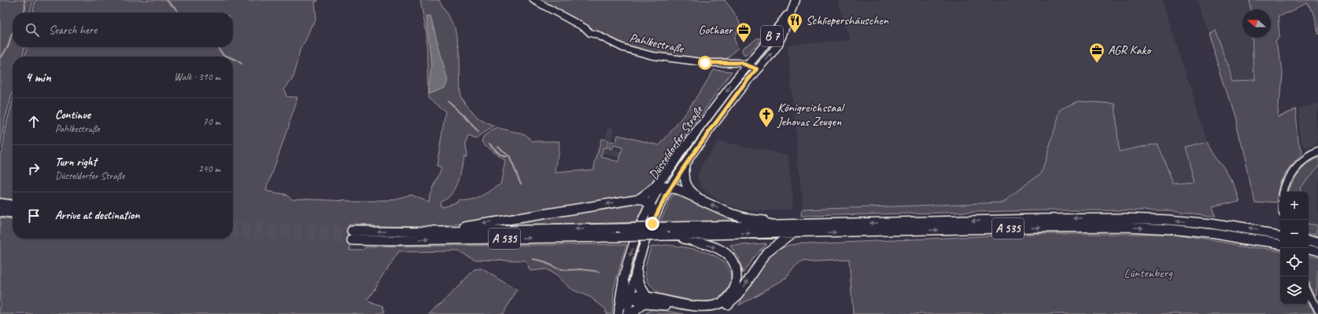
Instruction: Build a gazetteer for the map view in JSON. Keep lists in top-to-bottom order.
{
  "streets": {
    "highway": ["A 535"],
    "main road": ["B 7", "Düsseldorfer Straße"],
    "street": ["Pahlkestraße"]
  },
  "crossings": [
    ["Pahlkestraße", "Düsseldorfer Straße"]
  ],
  "parks": ["Lüntenberg"],
  "places": {
    "restaurant": ["Schliepershäuschen"],
    "office": ["Gothaer", "AGR Kako"],
    "church": ["Königreichssaal Jehovas Zeugen"]
  },
  "north": "left",
  "page": {
    "search": "Search here",
    "heading": ["4 min", "Walk · 310 m"],
    "list": [
      ["Continue", "Pahlkestraße", "70 m"],
      ["Turn right", "Düsseldorfer Straße", "240 m"],
      "Arrive at destination"
    ],
    "map_buttons": ["+", "−"]
  }
}
